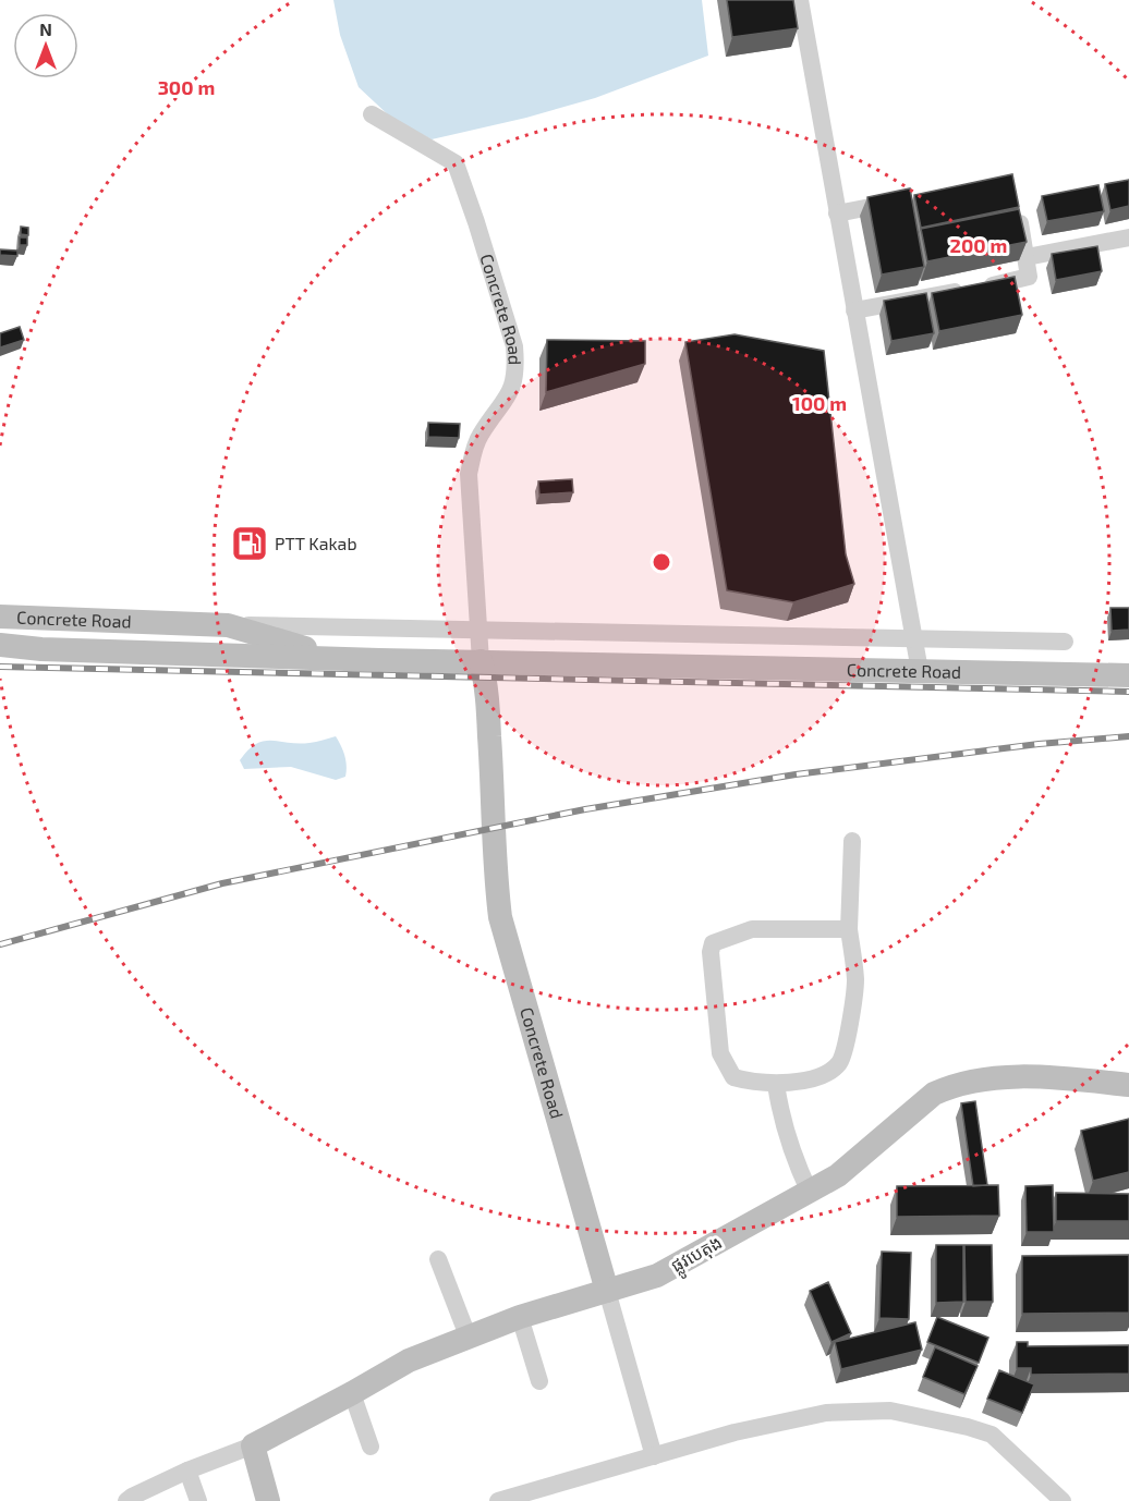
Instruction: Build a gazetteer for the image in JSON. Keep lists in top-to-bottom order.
{
  "streets": {
    "street": ["Concrete Road", "ផ្លូវបេតុង"]
  },
  "crossings": [
    ["Concrete Road", "ផ្លូវបេតុង"]
  ],
  "places": {
    "fuel station": ["PTT Kakab"]
  },
  "north": "top",
  "rings": ["300 m", "200 m", "100 m"]
}
